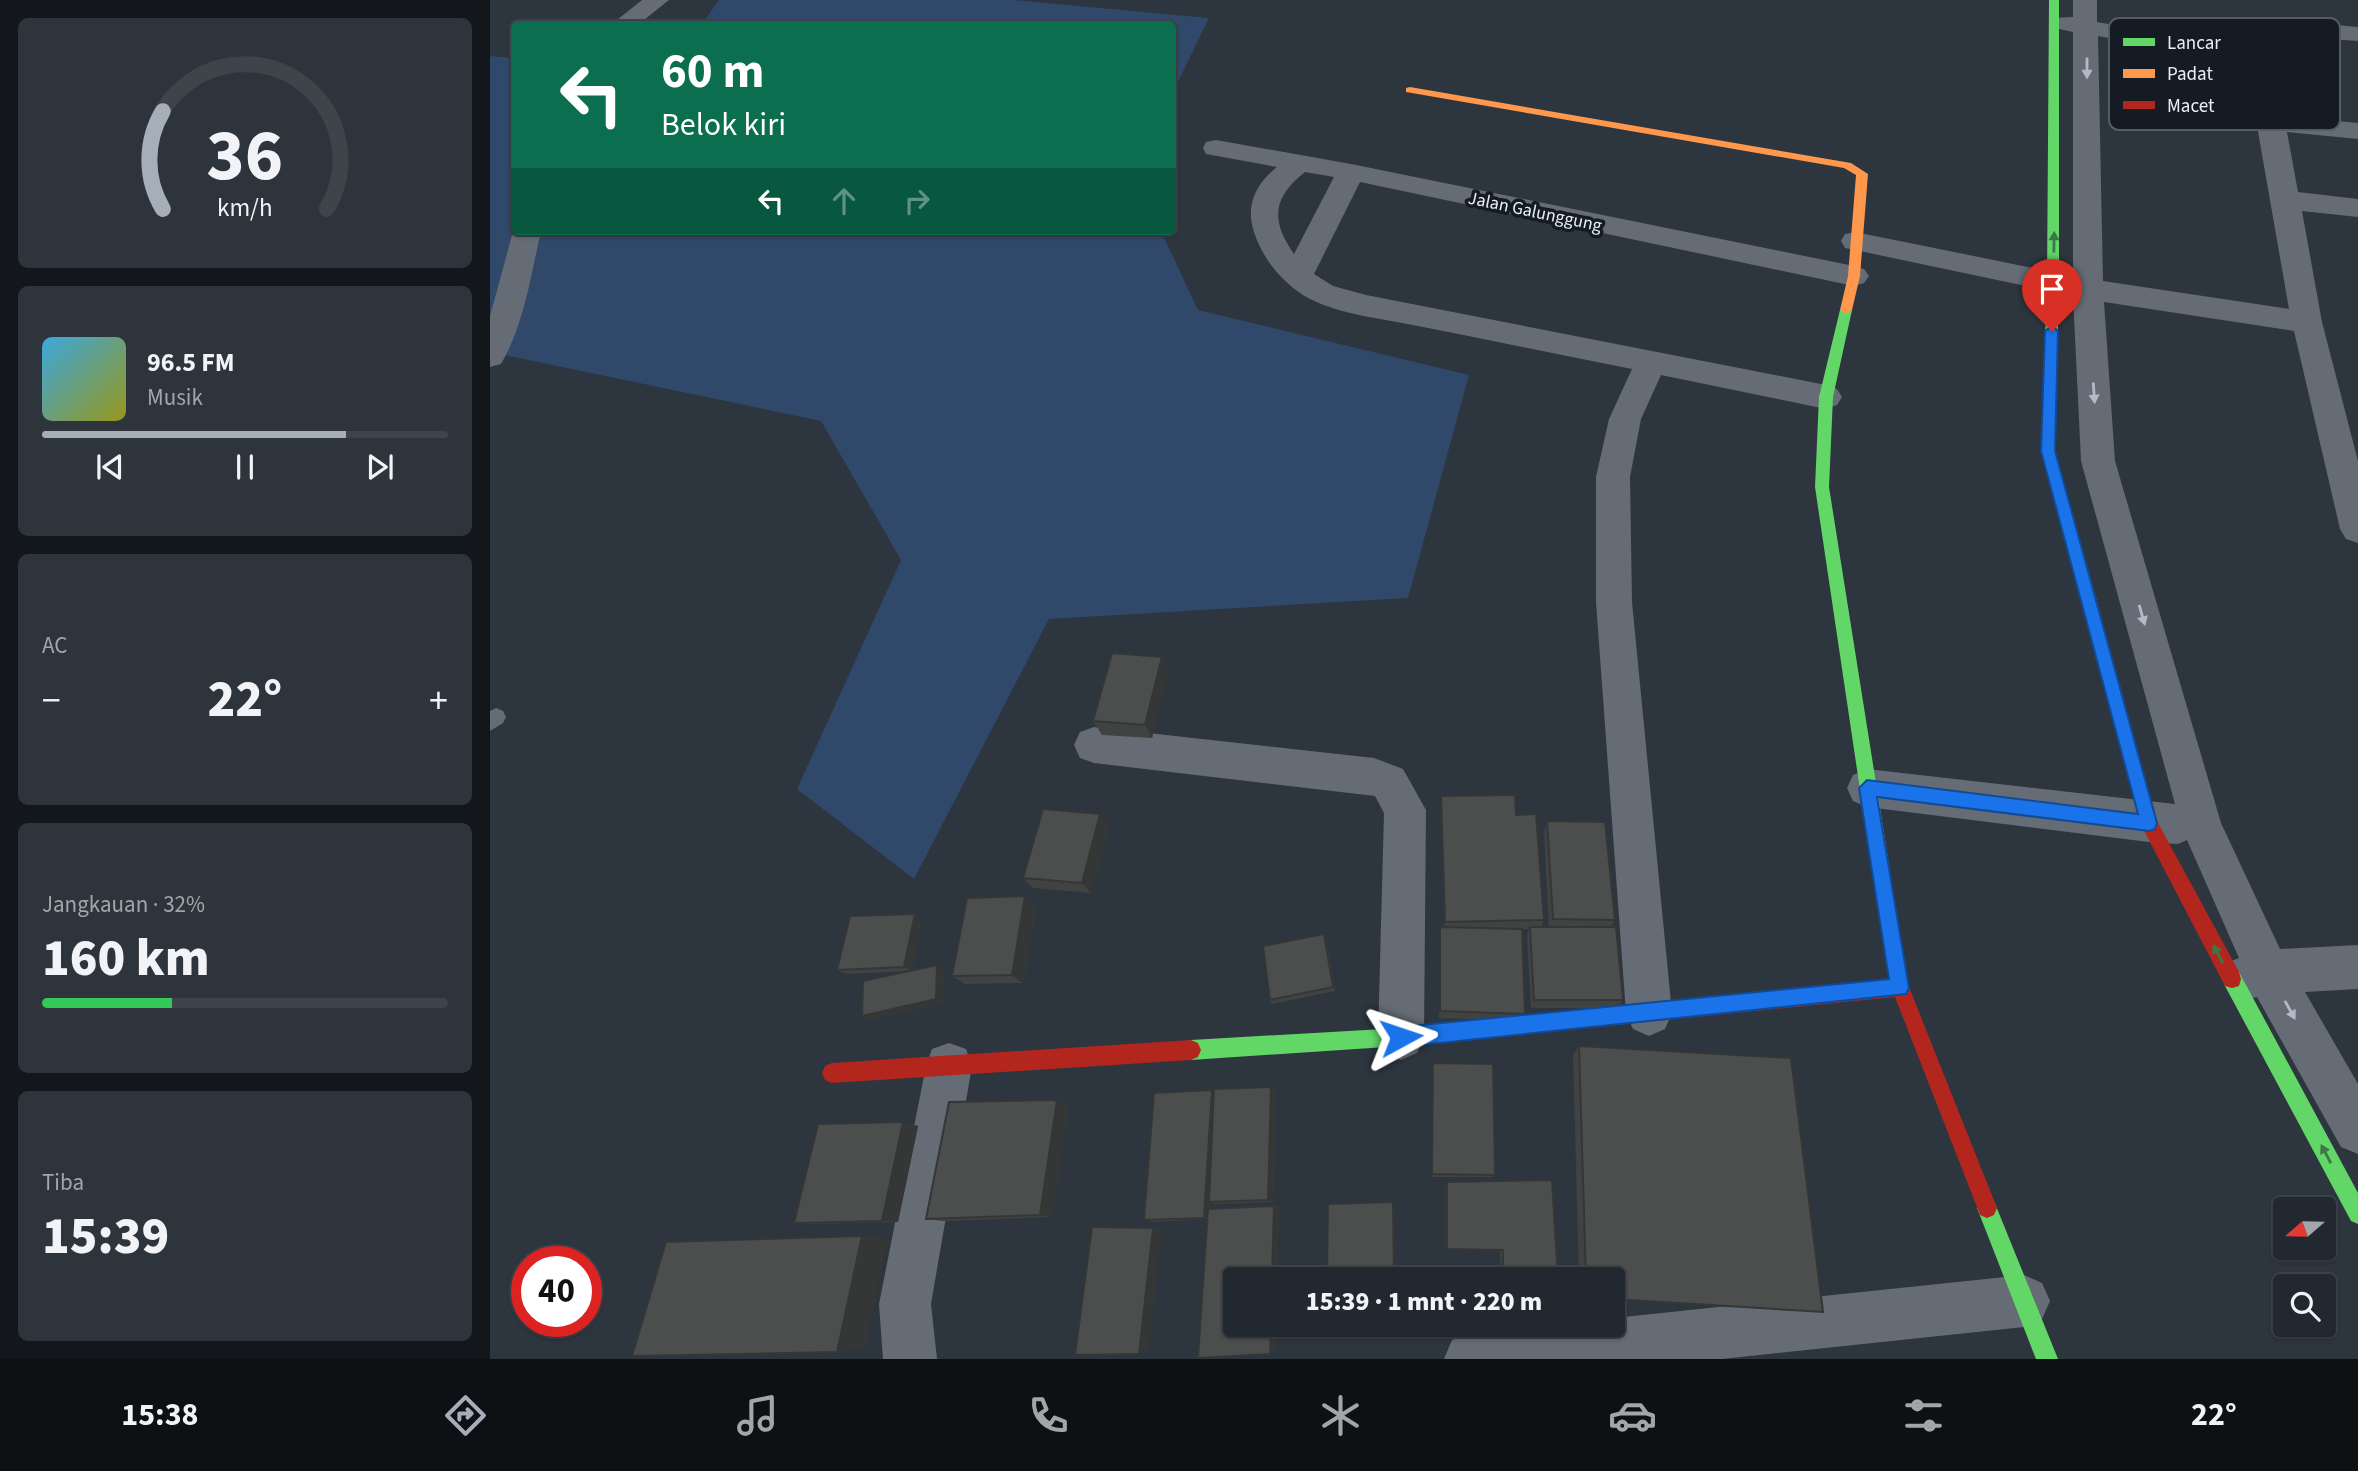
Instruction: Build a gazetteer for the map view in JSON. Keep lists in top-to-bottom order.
{
  "streets": {
    "street": ["Jalan Galunggung"]
  },
  "legend": ["Lancar", "Padat", "Macet"],
  "north": "left",
  "page": {
    "turn": ["60 m", "Belok kiri"],
    "song": ["96.5 FM", "Musik"],
    "tile": [
      "AC",
      ["Jangkauan · 32%", "160 km"],
      ["Tiba", "15:39"]
    ],
    "heat": ["−", "22°", "+"],
    "limit": "40",
    "trip": "15:39 · 1 mnt · 220 m",
    "tabs": ["15:38", "22°"],
    "gauge": ["36", "km/h"]
  }
}
